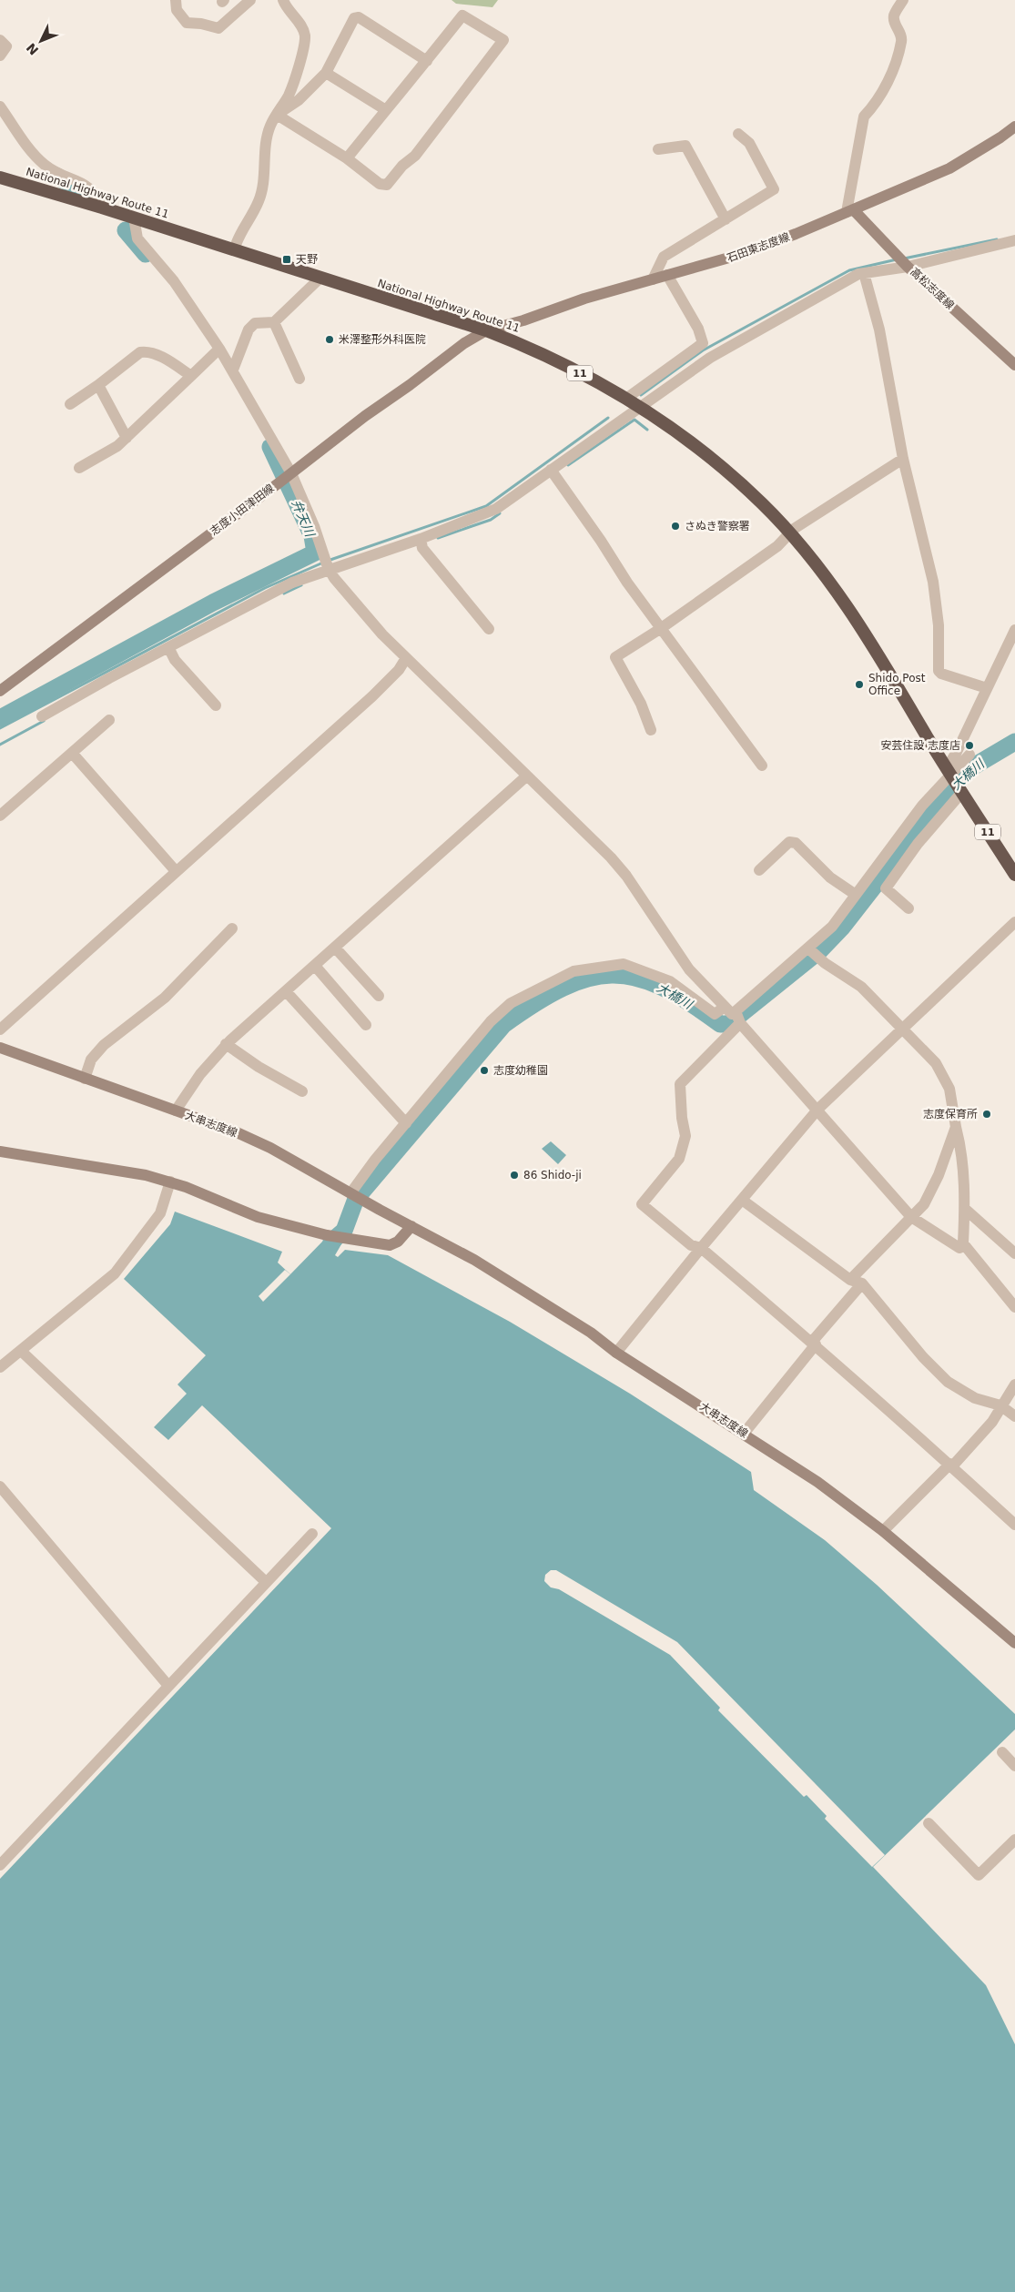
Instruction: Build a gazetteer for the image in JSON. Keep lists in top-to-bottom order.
{
  "streets": {
    "highway": ["National Highway Route 11", "11"],
    "main road": [
      "石田東志度線",
      "高松志度線",
      "志度小田津田線",
      "大串志度線"
    ]
  },
  "crossings": [
    ["National Highway Route 11", "石田東志度線"],
    ["National Highway Route 11", "志度小田津田線"],
    ["石田東志度線", "高松志度線"],
    ["石田東志度線", "志度小田津田線"]
  ],
  "water": ["弁天川", "大橋川"],
  "places": {
    "transit": ["天野"],
    "other": [
      "米澤整形外科医院",
      "さぬき警察署",
      "Shido Post Office",
      "安芸住設 志度店",
      "志度幼稚園",
      "志度保育所",
      "86 Shido-ji"
    ]
  },
  "north": "bottom left"
}
